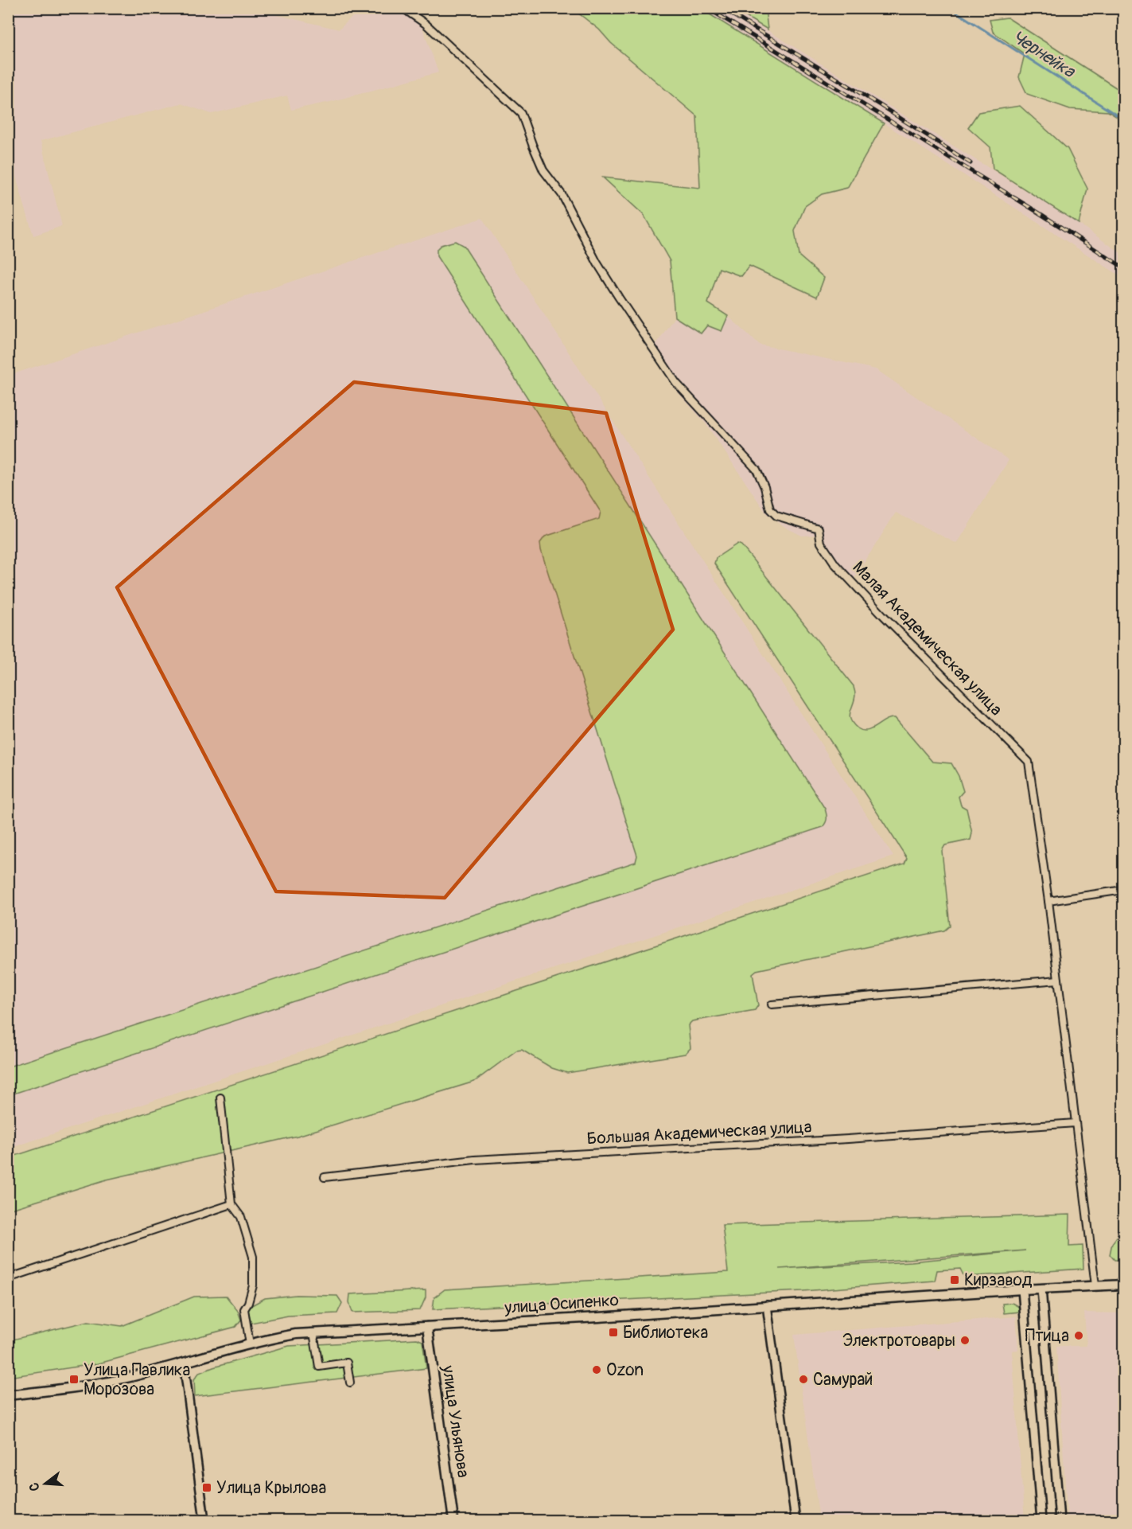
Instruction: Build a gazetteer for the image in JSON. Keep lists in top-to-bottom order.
{
  "streets": {
    "main road": ["улица Осипенко", "улица Ульянова"],
    "street": ["Малая Академическая улица", "Большая Академическая улица"]
  },
  "crossings": [
    ["улица Осипенко", "улица Ульянова"]
  ],
  "water": ["Чернейка"],
  "places": {
    "transit": [
      "Кирзавод",
      "Библиотека",
      "Улица Павлика Морозова",
      "Улица Крылова"
    ],
    "other": [
      "Птица",
      "Электротовары",
      "Ozon",
      "Самурай"
    ]
  },
  "north": "left"
}
